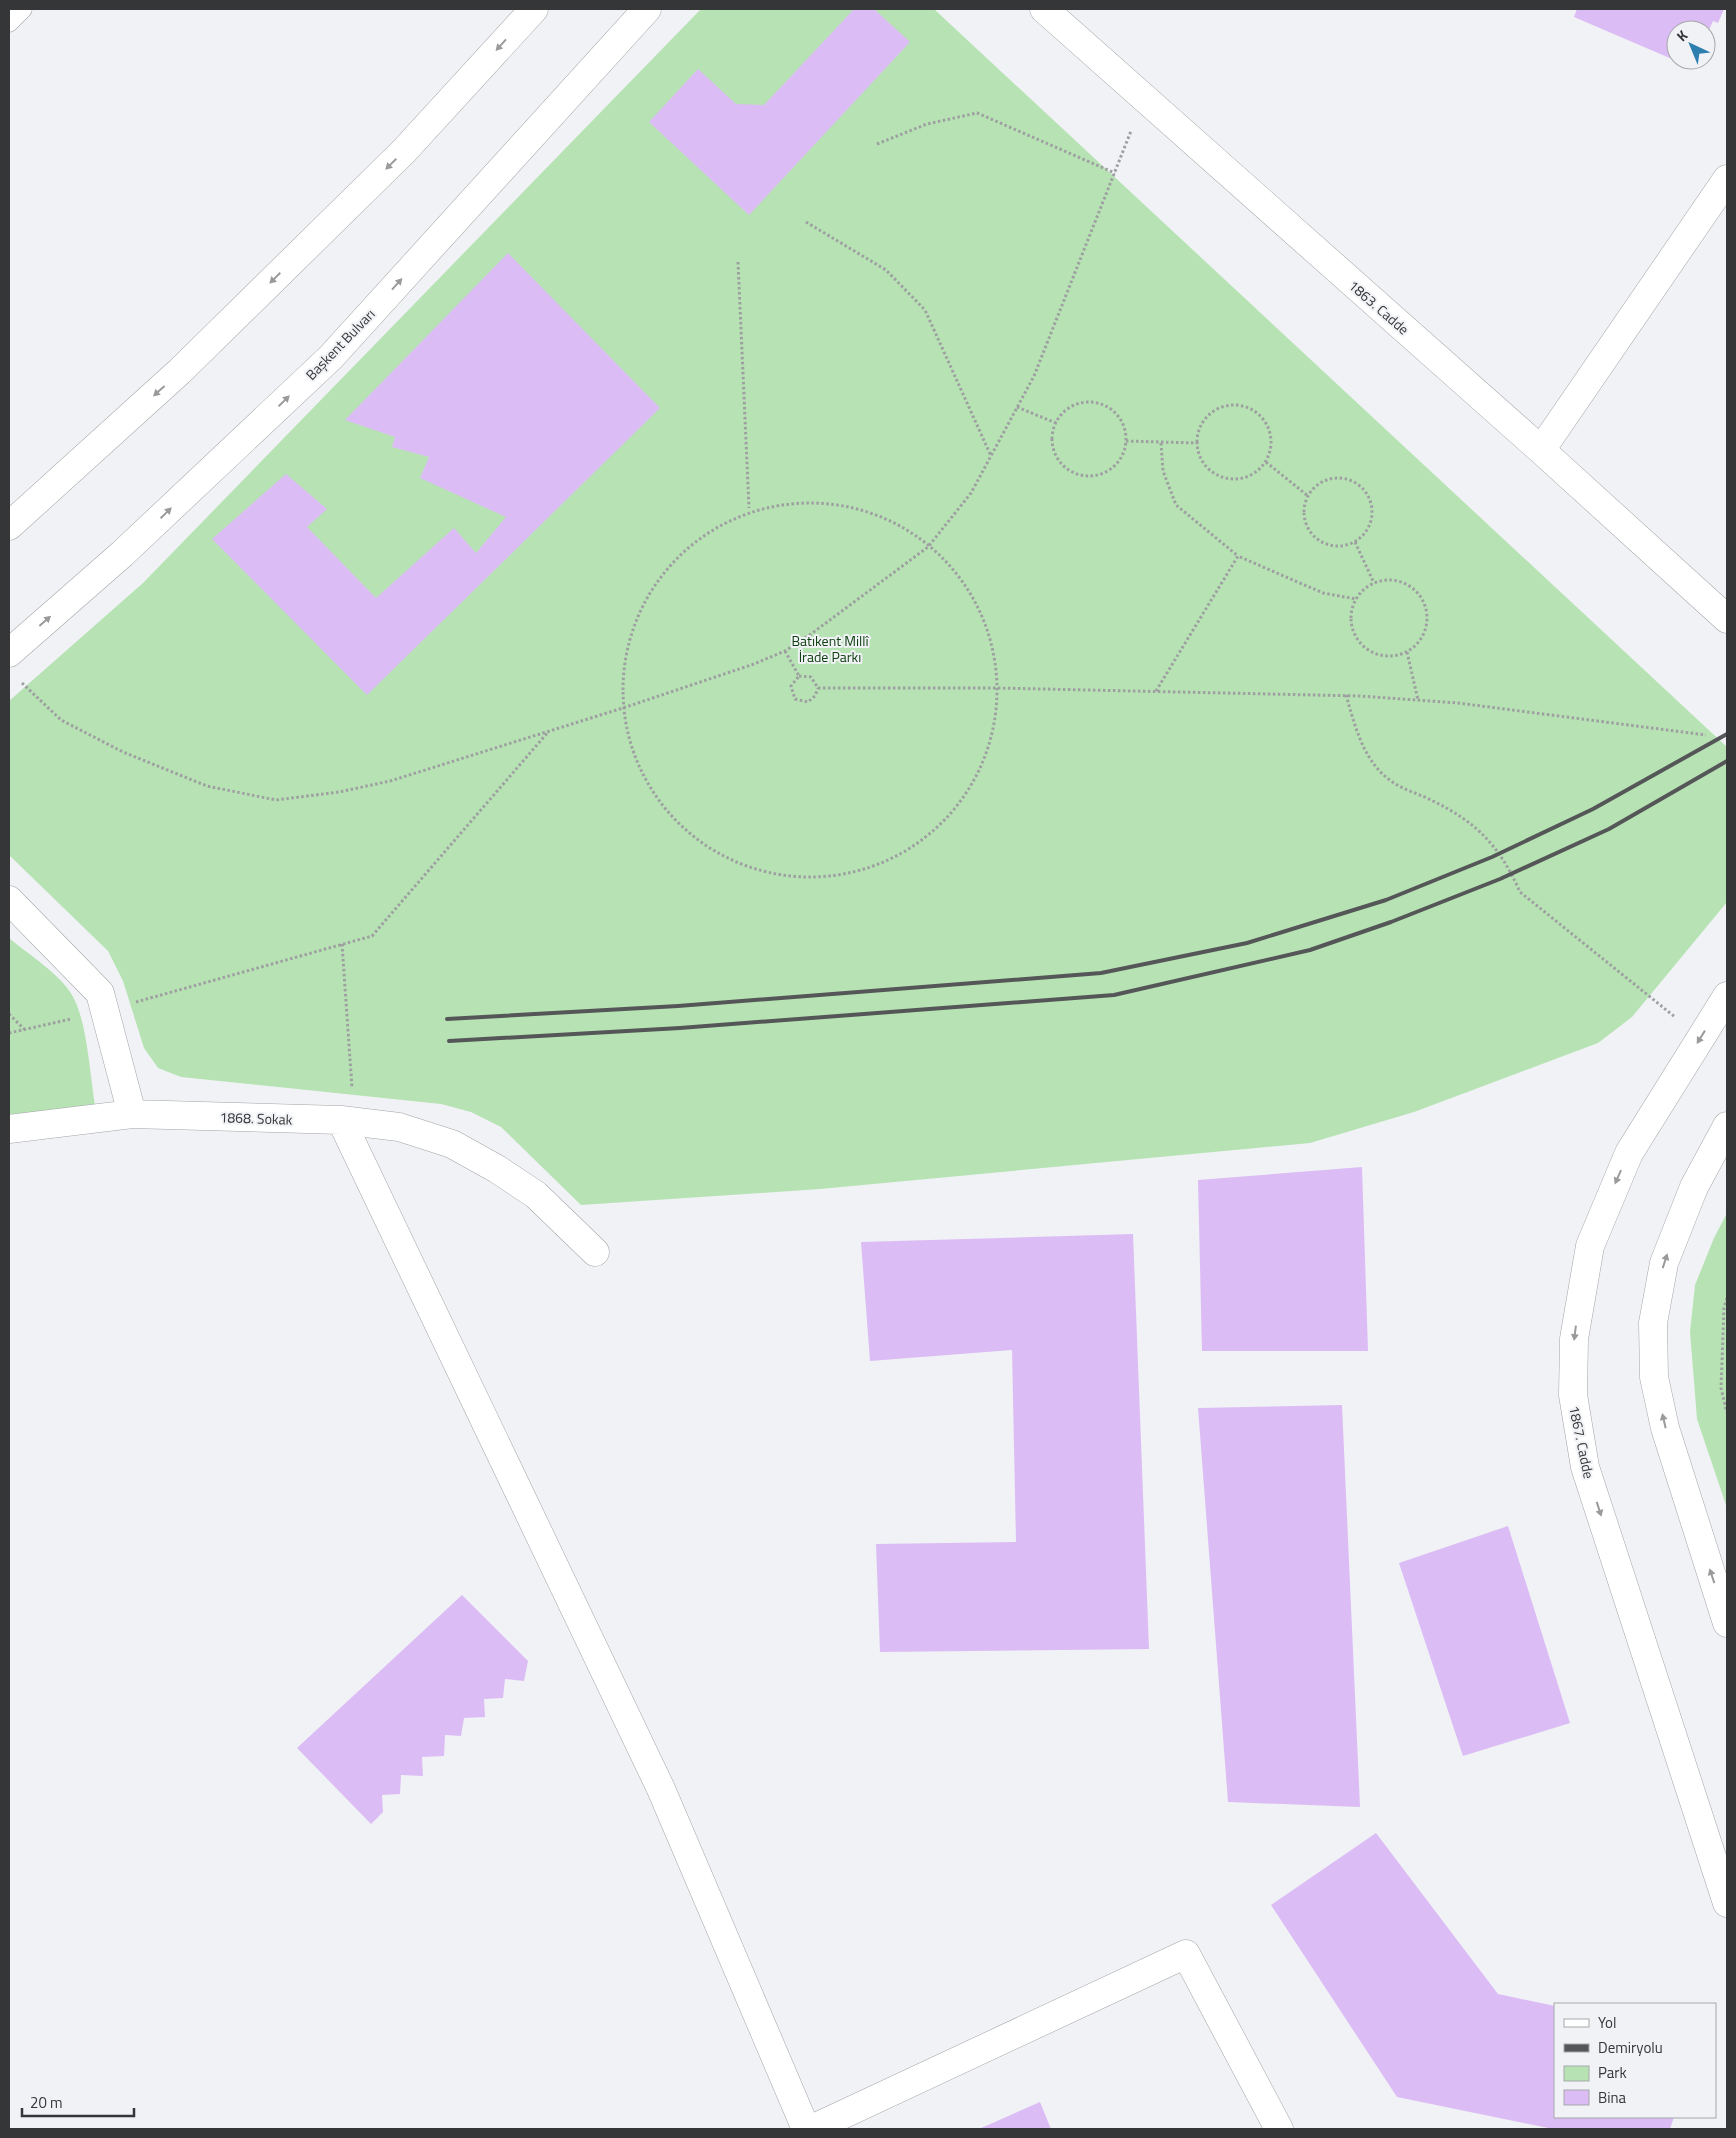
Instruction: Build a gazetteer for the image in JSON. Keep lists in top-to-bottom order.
{
  "streets": {
    "street": [
      "1863. Cadde",
      "Başkent Bulvarı",
      "1868. Sokak",
      "1867. Cadde"
    ]
  },
  "parks": ["Batıkent Millî İrade Parkı"],
  "legend": [
    "Yol",
    "Demiryolu",
    "Park",
    "Bina"
  ],
  "scale_bar": "20 m",
  "north": "top left"
}
